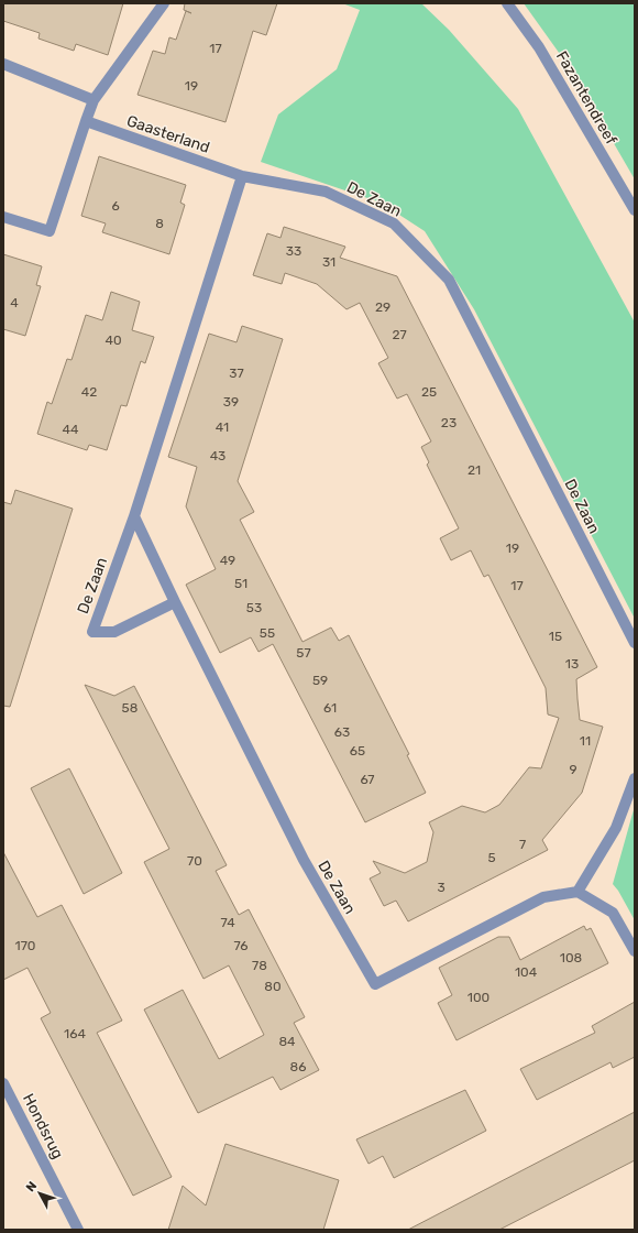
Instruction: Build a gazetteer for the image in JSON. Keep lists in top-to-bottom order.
{
  "streets": {
    "street": [
      "Fazantendreef",
      "Gaasterland",
      "De Zaan",
      "Hondsrug"
    ]
  },
  "crossings": [
    ["Gaasterland", "De Zaan"]
  ],
  "house_numbers": [
    "17",
    "19",
    "6",
    "8",
    "33",
    "31",
    "4",
    "29",
    "27",
    "40",
    "37",
    "42",
    "25",
    "39",
    "23",
    "41",
    "44",
    "43",
    "21",
    "19",
    "49",
    "51",
    "17",
    "53",
    "55",
    "15",
    "57",
    "13",
    "59",
    "58",
    "61",
    "63",
    "11",
    "65",
    "9",
    "67",
    "7",
    "5",
    "70",
    "3",
    "74",
    "170",
    "76",
    "108",
    "78",
    "104",
    "80",
    "100",
    "164",
    "84",
    "86"
  ],
  "north": "top left"
}
